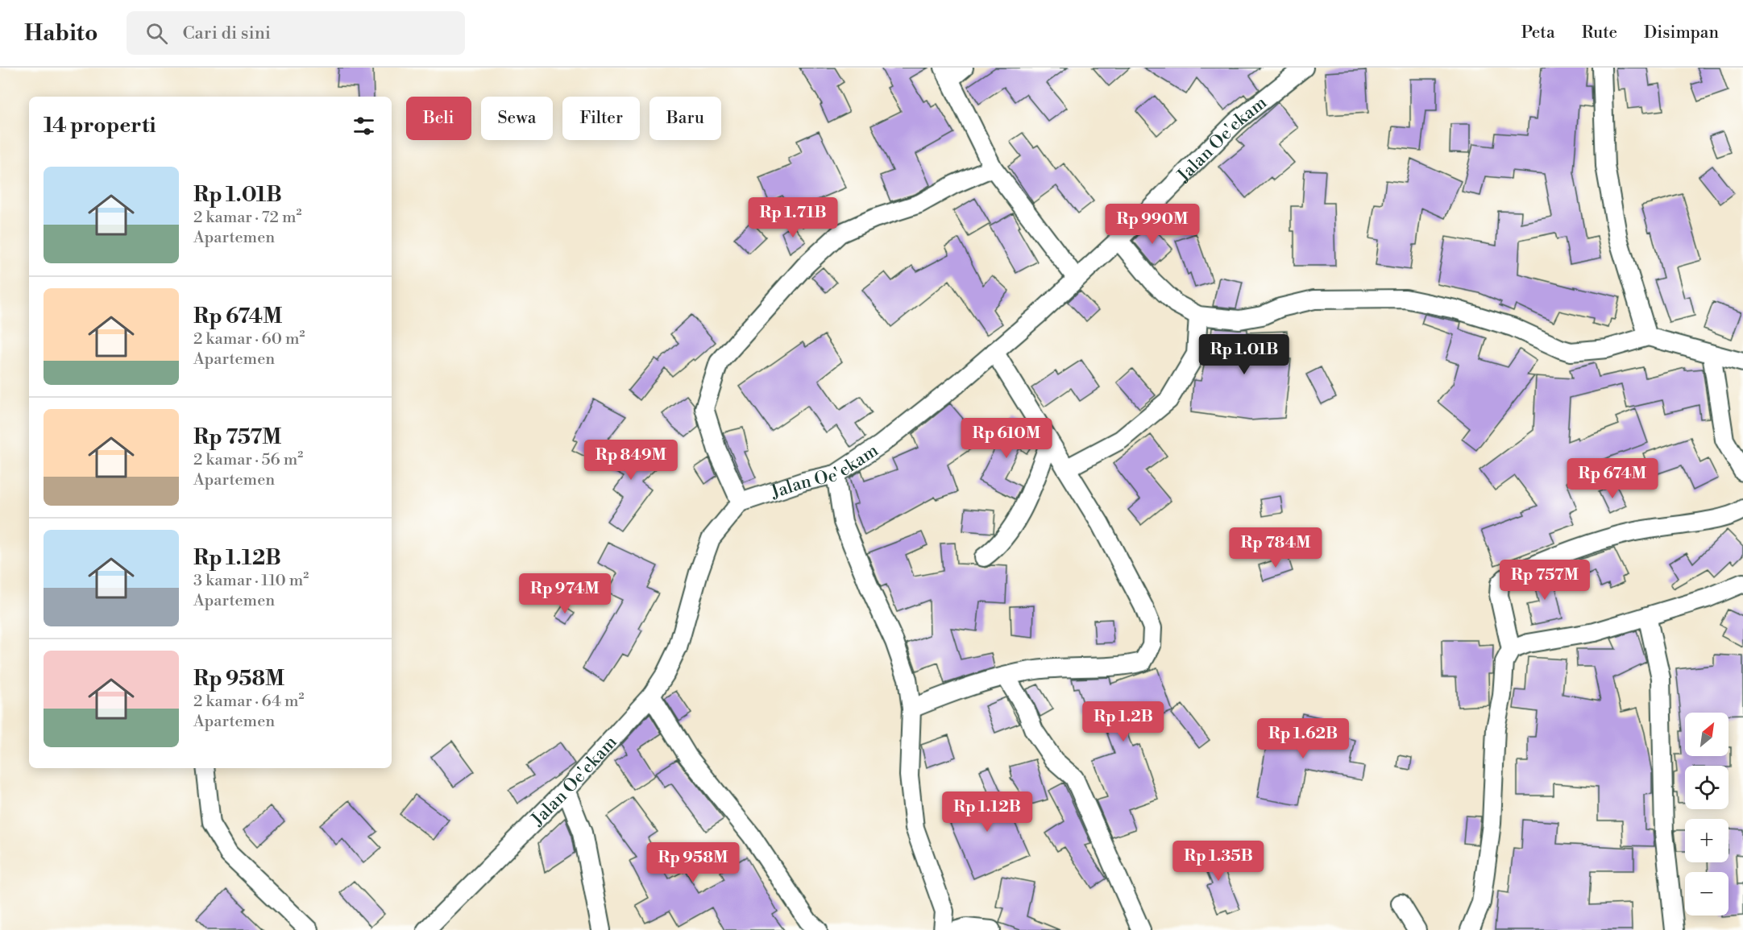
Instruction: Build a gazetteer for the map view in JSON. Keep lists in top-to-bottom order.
{
  "streets": {
    "street": ["Jalan Oe'ekam"]
  },
  "north": "top right",
  "page": {
    "header": "Habito",
    "search": "Cari di sini",
    "nav": ["Peta", "Rute", "Disimpan"],
    "chip": [
      "Beli",
      "Sewa",
      "Filter",
      "Baru"
    ],
    "heading": "14 properti",
    "list": [
      {
        "name": "Rp 1.01B",
        "note": "2 kamar · 72 m² · Apartemen"
      },
      {
        "name": "Rp 674M",
        "note": "2 kamar · 60 m² · Apartemen"
      },
      {
        "name": "Rp 757M",
        "note": "2 kamar · 56 m² · Apartemen"
      },
      {
        "name": "Rp 1.12B",
        "note": "3 kamar · 110 m² · Apartemen"
      },
      {
        "name": "Rp 958M",
        "note": "2 kamar · 64 m² · Apartemen"
      }
    ],
    "price": [
      "Rp 1.71B",
      "Rp 990M",
      "Rp 1.01B",
      "Rp 610M",
      "Rp 849M",
      "Rp 674M",
      "Rp 784M",
      "Rp 757M",
      "Rp 974M",
      "Rp 1.2B",
      "Rp 1.62B",
      "Rp 1.12B",
      "Rp 1.35B",
      "Rp 958M"
    ],
    "map_buttons": ["+", "−"]
  }
}
